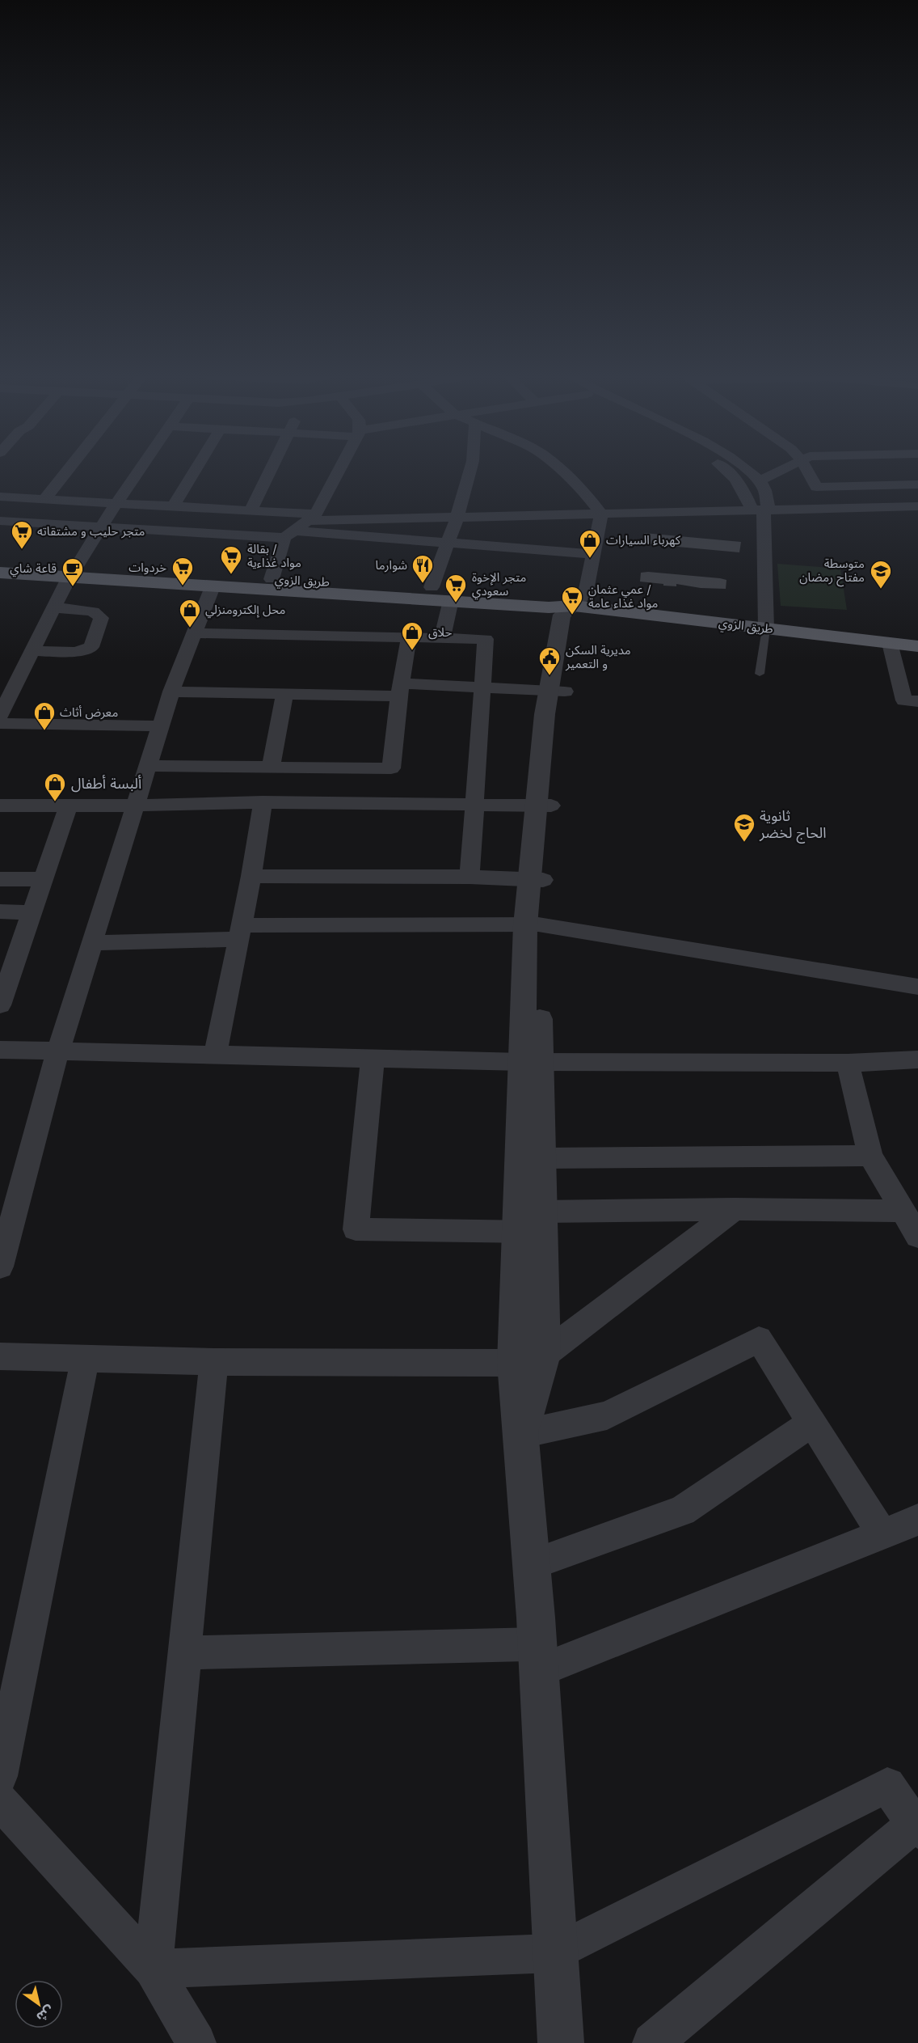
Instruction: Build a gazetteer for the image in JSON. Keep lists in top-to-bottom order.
{
  "streets": {
    "main road": ["طريق الزوي"]
  },
  "places": {
    "supermarket": [
      "متجر حليب و مشتقاته",
      "بقالة / مواد غذاءية",
      "خردوات",
      "متجر الإخوة سعودي",
      "عمي عثمان / مواد غذاء عامة"
    ],
    "shop": [
      "كهرباء السيارات",
      "محل إلكترومنزلي",
      "حلاق",
      "معرض أثاث",
      "ألبسة أطفال"
    ],
    "restaurant": ["شوارما"],
    "cafe": ["قاعة شاي"],
    "school or university": ["متوسطة مفتاح رمضان", "ثانوية الحاج لخضر"],
    "public building": ["مديرية السكن و التعمير"]
  },
  "north": "bottom right"
}
